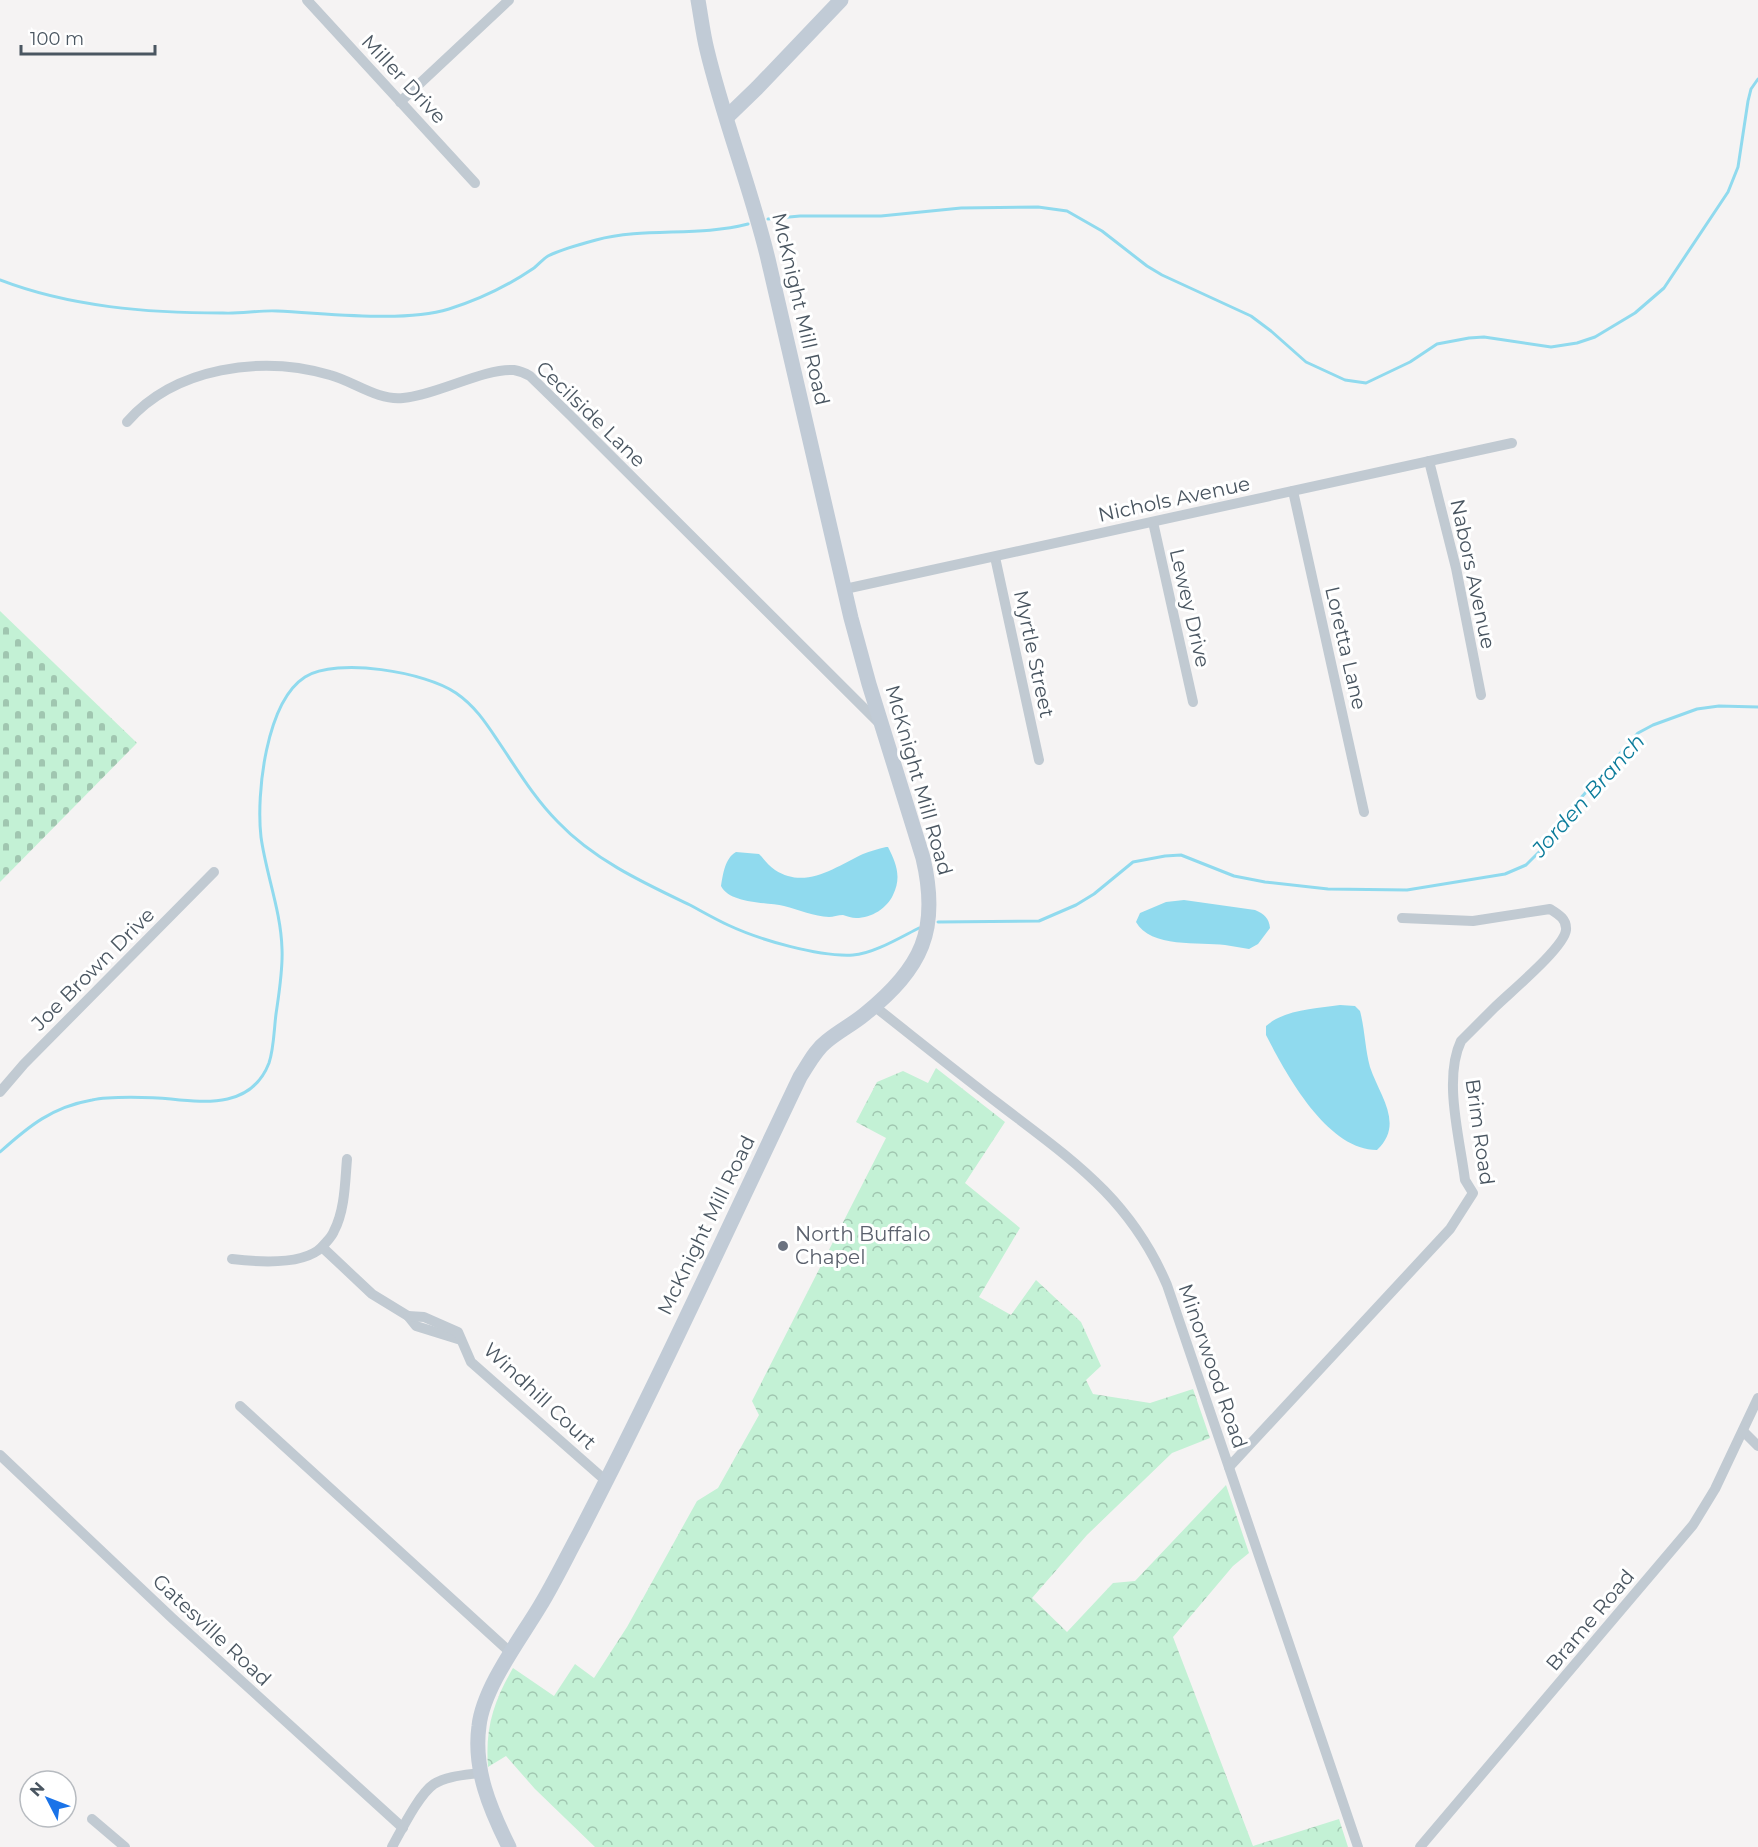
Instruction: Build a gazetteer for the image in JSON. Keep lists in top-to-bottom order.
{
  "streets": {
    "street": [
      "Miller Drive",
      "McKnight Mill Road",
      "Cecilside Lane",
      "Nichols Avenue",
      "Nabors Avenue",
      "Lewey Drive",
      "Loretta Lane",
      "Myrtle Street",
      "Joe Brown Drive",
      "Brim Road",
      "Minorwood Road",
      "Windhill Court",
      "Brame Road",
      "Gatesville Road"
    ]
  },
  "crossings": [
    ["McKnight Mill Road", "Cecilside Lane"],
    ["McKnight Mill Road", "Nichols Avenue"],
    ["McKnight Mill Road", "Minorwood Road"],
    ["McKnight Mill Road", "Windhill Court"],
    ["Nichols Avenue", "Nabors Avenue"],
    ["Nichols Avenue", "Lewey Drive"],
    ["Nichols Avenue", "Loretta Lane"],
    ["Nichols Avenue", "Myrtle Street"],
    ["Brim Road", "Minorwood Road"]
  ],
  "water": ["Jorden Branch"],
  "places": ["North Buffalo Chapel"],
  "scale_bar": "100 m",
  "north": "top left"
}
